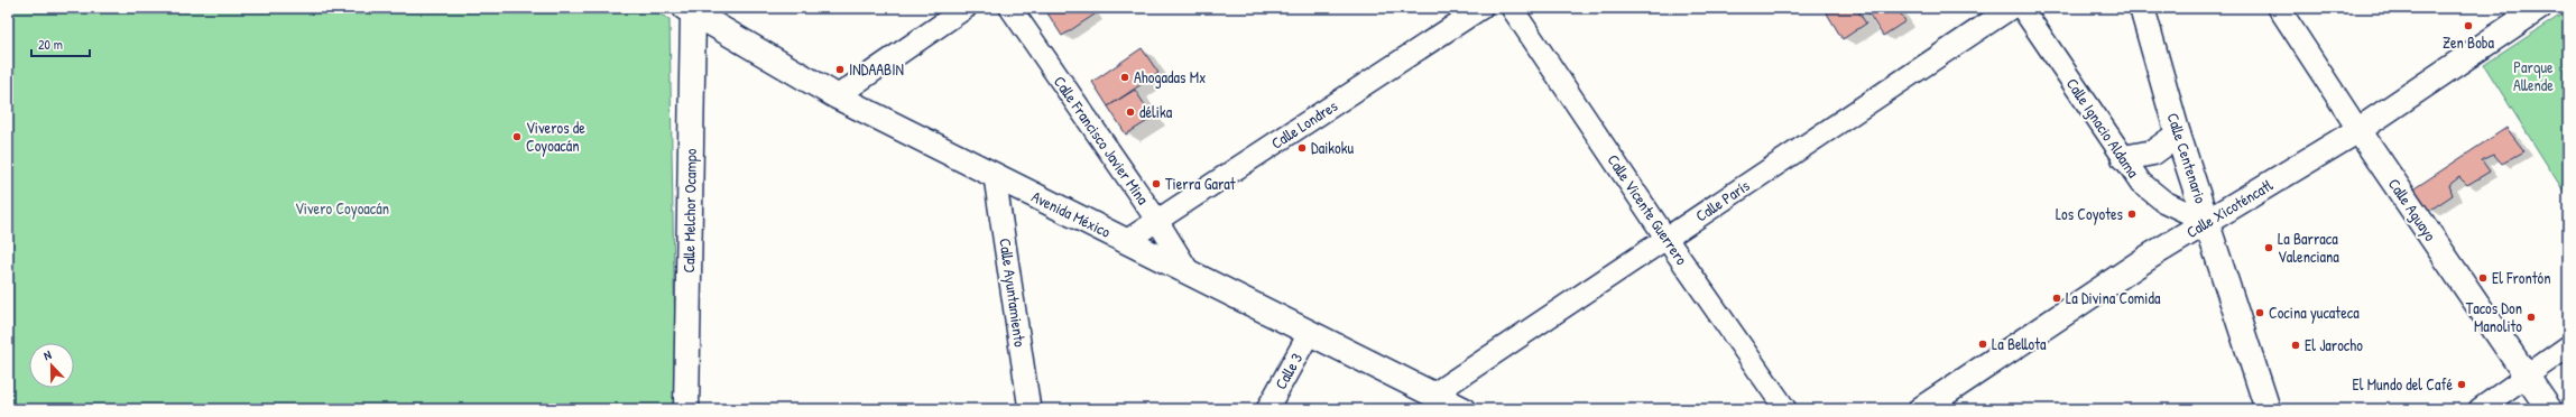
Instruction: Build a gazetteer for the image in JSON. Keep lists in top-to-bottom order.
{
  "streets": {
    "street": [
      "Calle Londres",
      "Calle Ignacio Aldama",
      "Calle Francisco Javier Mina",
      "Calle Centenario",
      "Calle París",
      "Calle Xicoténcatl",
      "Calle Vicente Guerrero",
      "Calle Aguayo",
      "Calle Melchor Ocampo",
      "Avenida México",
      "Calle Ayuntamiento",
      "Calle 3"
    ]
  },
  "crossings": [
    ["Calle Londres", "Calle Francisco Javier Mina"],
    ["Calle Londres", "Avenida México"],
    ["Calle Ignacio Aldama", "Calle Centenario"],
    ["Calle Ignacio Aldama", "Calle Xicoténcatl"],
    ["Calle Francisco Javier Mina", "Avenida México"],
    ["Calle Centenario", "Calle Xicoténcatl"],
    ["Calle París", "Calle Vicente Guerrero"],
    ["Calle París", "Avenida México"],
    ["Calle Xicoténcatl", "Calle Aguayo"],
    ["Calle Melchor Ocampo", "Avenida México"],
    ["Avenida México", "Calle Ayuntamiento"],
    ["Avenida México", "Calle 3"]
  ],
  "parks": ["Parque Allende", "Vivero Coyoacán"],
  "places": [
    "Zen Boba",
    "INDAABIN",
    "Ahogadas Mx",
    "délika",
    "Viveros de Coyoacán",
    "Daikoku",
    "Tierra Garat",
    "Los Coyotes",
    "La Barraca Valenciana",
    "El Frontón",
    "La Divina Comida",
    "Cocina yucateca",
    "Tacos Don Manolito",
    "La Bellota",
    "El Jarocho",
    "El Mundo del Café"
  ],
  "scale_bar": "20 m",
  "north": "top"
}
